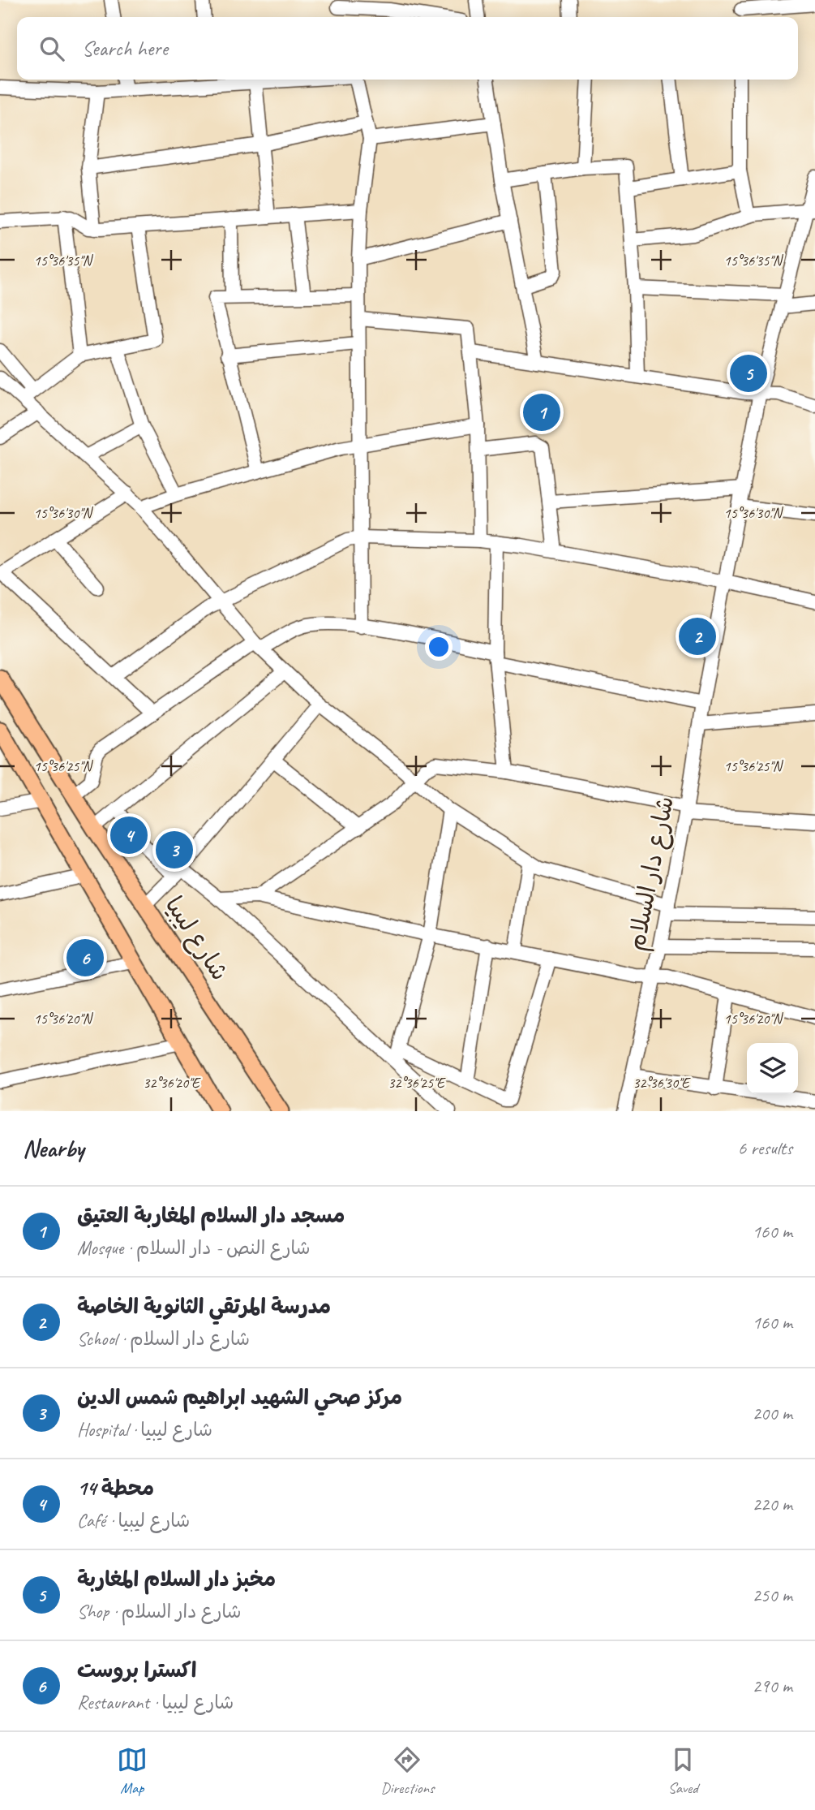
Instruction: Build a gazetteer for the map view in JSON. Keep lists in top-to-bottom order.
{
  "streets": {
    "main road": ["شارع ليبيا"],
    "street": ["شارع دار السلام"]
  },
  "page": {
    "search": "Search here",
    "pins": [
      "5",
      "1",
      "2",
      "4",
      "3",
      "6"
    ],
    "heading": ["Nearby", "6 results"],
    "list": [
      {
        "mark": "1",
        "name": "مسجد دار السلام المغاربة العتيق",
        "note": "Mosque · شارع النص - دار السلام",
        "value": "160 m"
      },
      {
        "mark": "2",
        "name": "مدرسة المرتقي الثانوية الخاصة",
        "note": "School · شارع دار السلام",
        "value": "160 m"
      },
      {
        "mark": "3",
        "name": "مركز صحي الشهيد ابراهيم شمس الدين",
        "note": "Hospital · شارع ليبيا",
        "value": "200 m"
      },
      {
        "mark": "4",
        "name": "محطة 14",
        "note": "Café · شارع ليبيا",
        "value": "220 m"
      },
      {
        "mark": "5",
        "name": "مخبز دار السلام المغاربة",
        "note": "Shop · شارع دار السلام",
        "value": "250 m"
      },
      {
        "mark": "6",
        "name": "اكسترا بروست",
        "note": "Restaurant · شارع ليبيا",
        "value": "290 m"
      }
    ],
    "nav": ["Map", "Directions", "Saved"]
  },
  "coordinates": [
    "15°36'35\"N",
    "15°36'30\"N",
    "15°36'25\"N",
    "15°36'20\"N",
    "32°36'20\"E",
    "32°36'25\"E",
    "32°36'30\"E"
  ]
}
